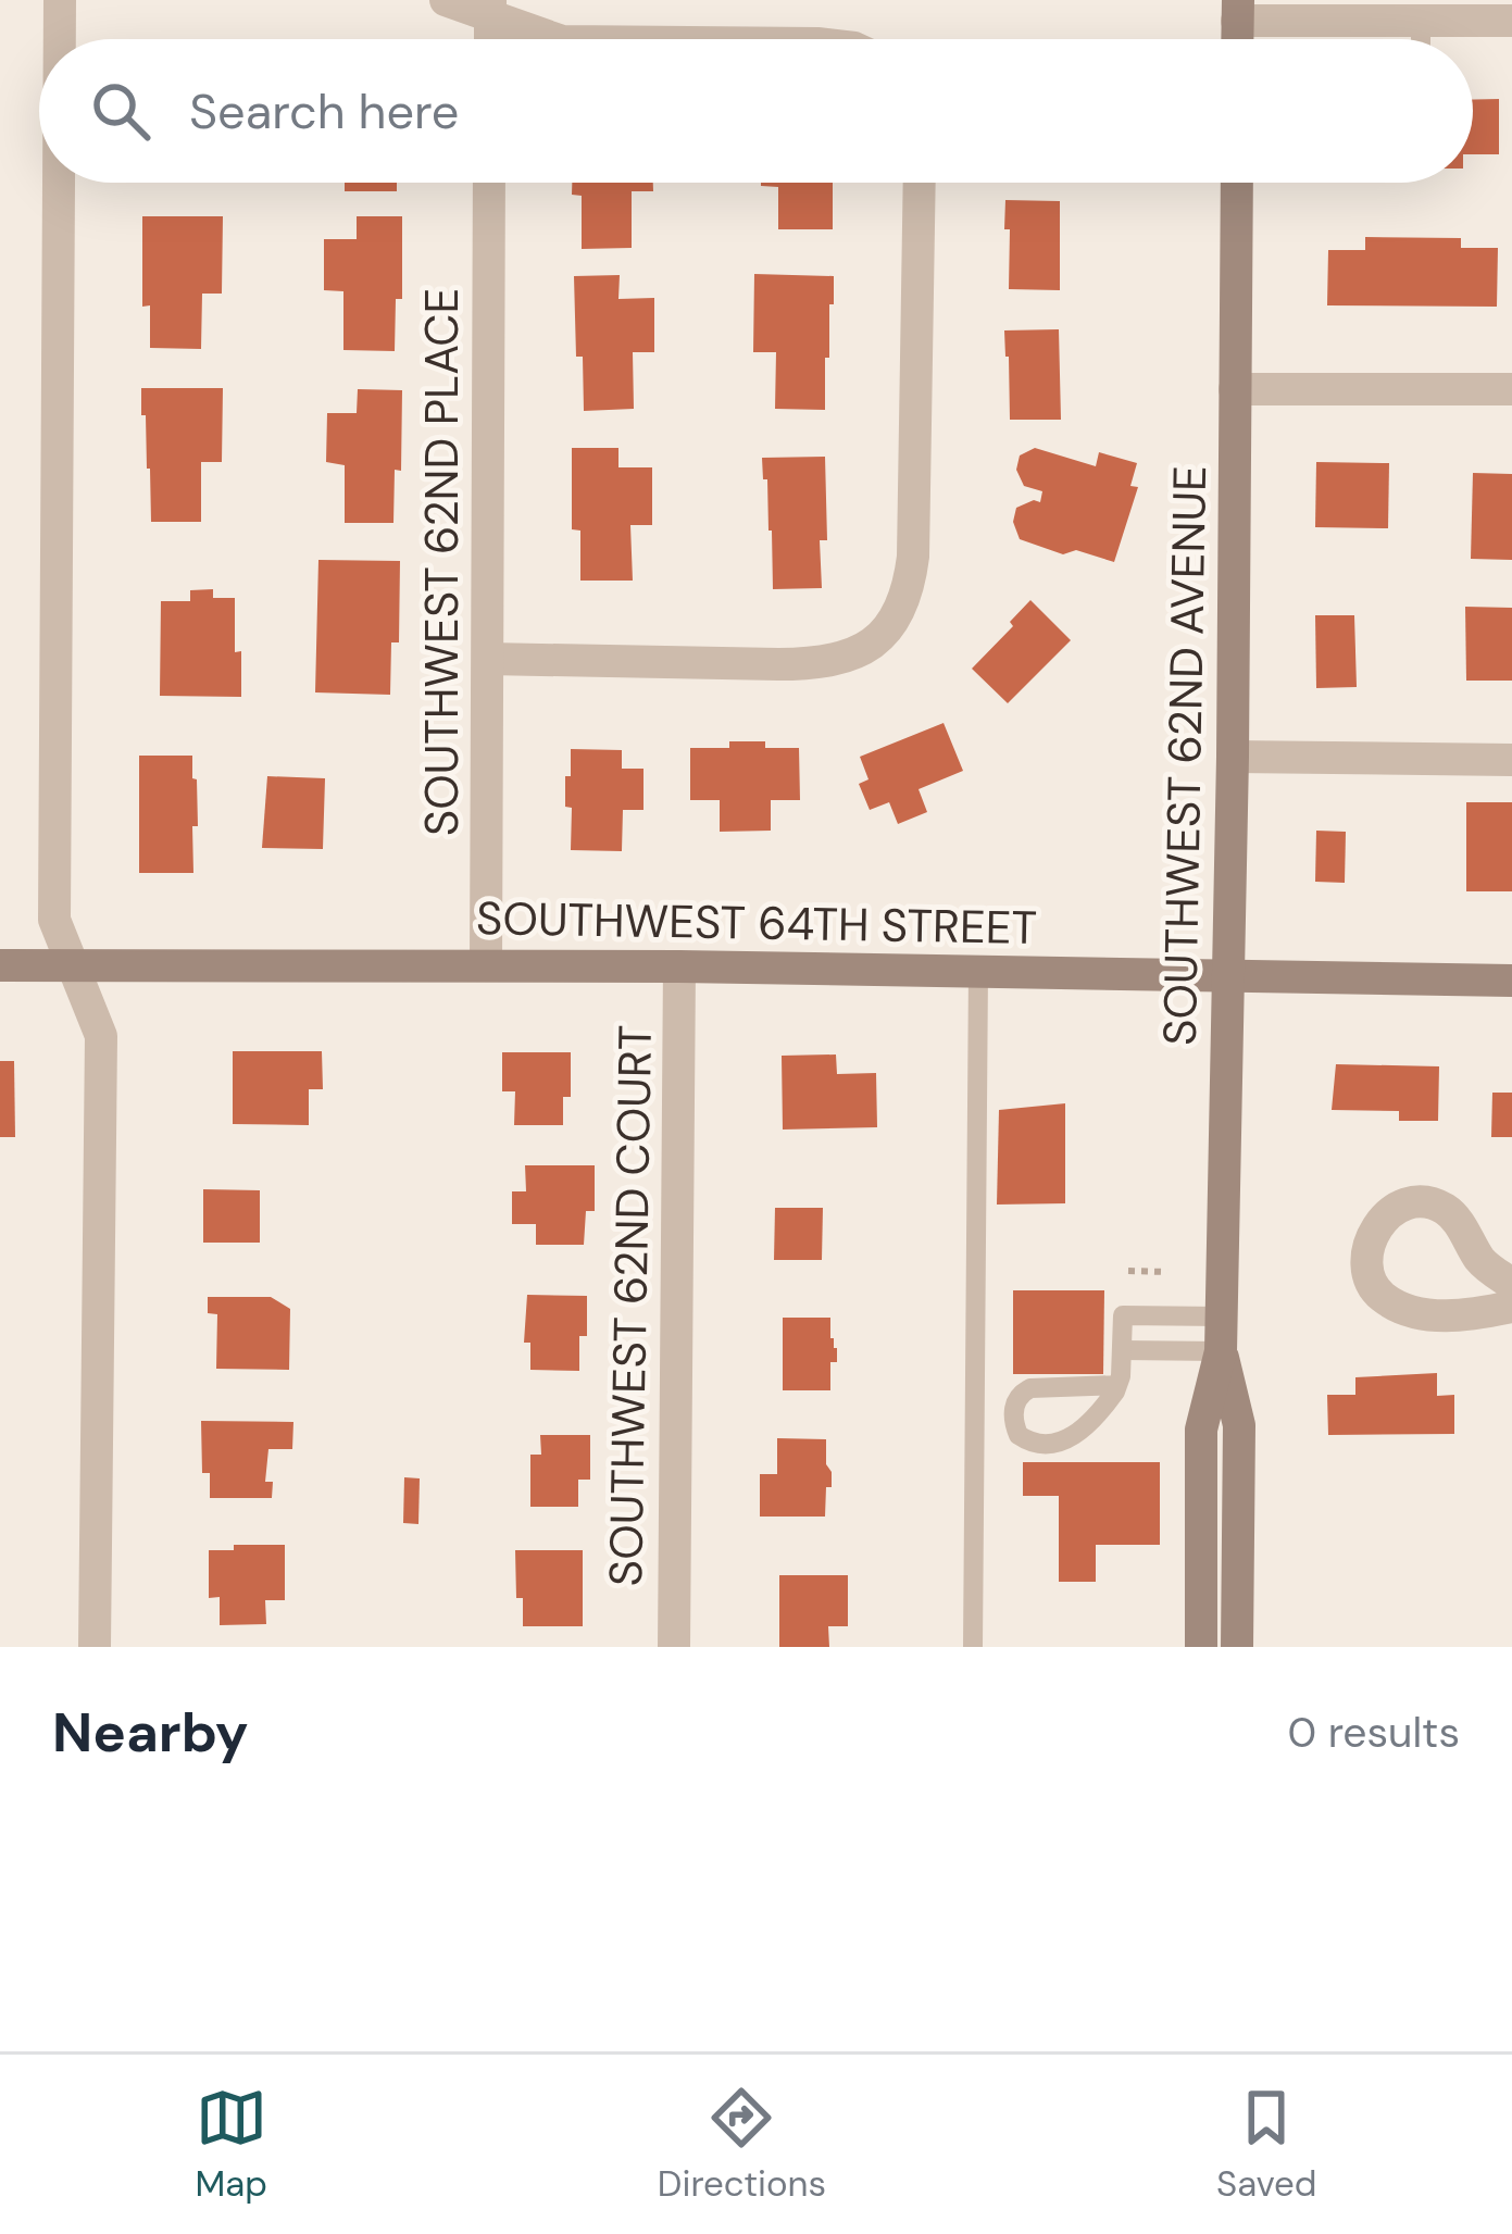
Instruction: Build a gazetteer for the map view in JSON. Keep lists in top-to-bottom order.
{
  "streets": {
    "street": [
      "SOUTHWEST 62ND PLACE",
      "SOUTHWEST 62ND AVENUE",
      "SOUTHWEST 64TH STREET",
      "SOUTHWEST 62ND COURT"
    ]
  },
  "crossings": [
    ["SOUTHWEST 62ND PLACE", "SOUTHWEST 64TH STREET"],
    ["SOUTHWEST 62ND AVENUE", "SOUTHWEST 64TH STREET"],
    ["SOUTHWEST 64TH STREET", "SOUTHWEST 62ND COURT"]
  ],
  "page": {
    "search": "Search here",
    "heading": ["Nearby", "0 results"],
    "nav": ["Map", "Directions", "Saved"]
  }
}
